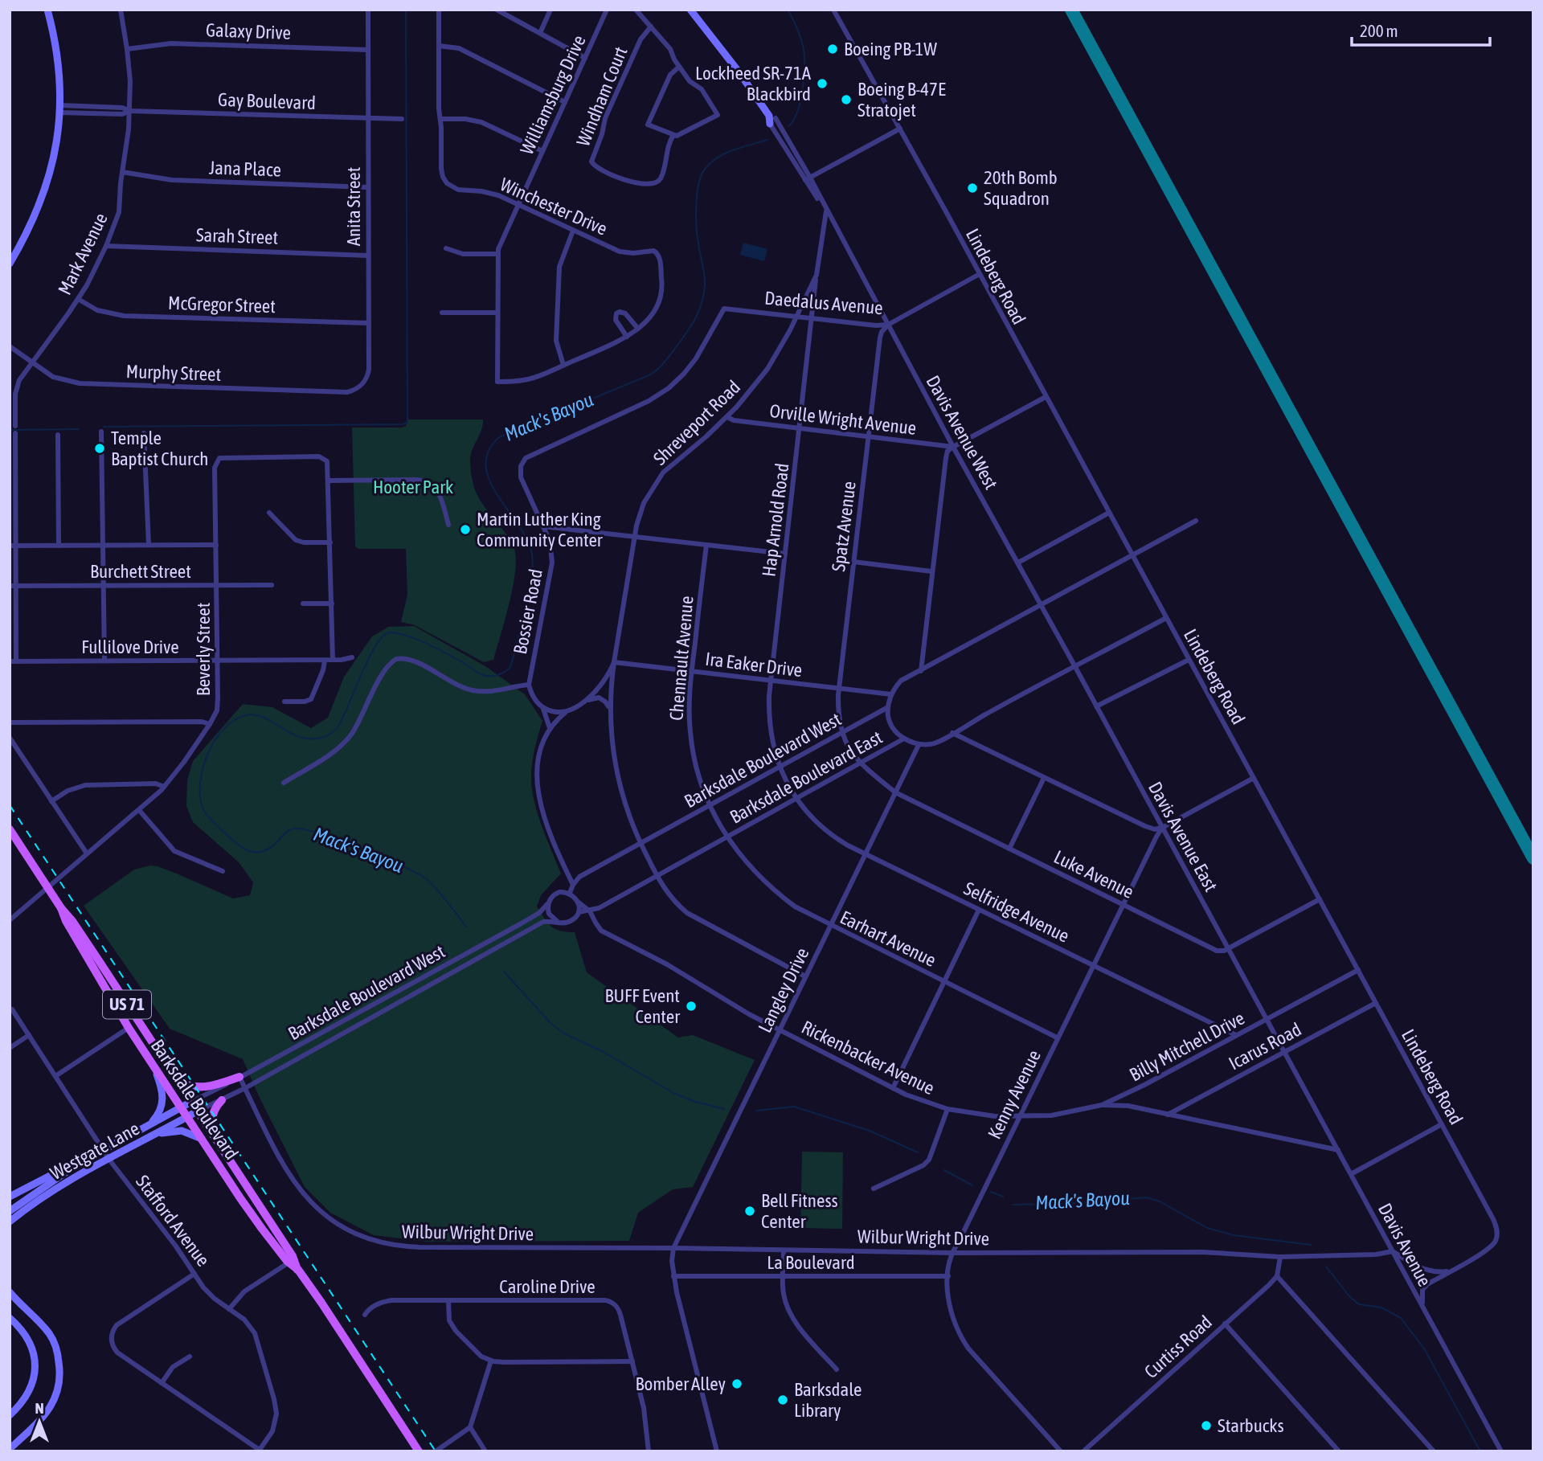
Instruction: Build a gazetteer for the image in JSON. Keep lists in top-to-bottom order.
{
  "streets": {
    "main road": ["US 71", "Barksdale Boulevard", "Westgate Lane"],
    "street": [
      "Galaxy Drive",
      "Williamsburg Drive",
      "Windham Court",
      "Gay Boulevard",
      "Jana Place",
      "Anita Street",
      "Winchester Drive",
      "Sarah Street",
      "Mark Avenue",
      "Lindeberg Road",
      "Daedalus Avenue",
      "McGregor Street",
      "Murphy Street",
      "Orville Wright Avenue",
      "Shreveport Road",
      "Davis Avenue West",
      "Hap Arnold Road",
      "Spatz Avenue",
      "Burchett Street",
      "Bossier Road",
      "Fullilove Drive",
      "Beverly Street",
      "Chennault Avenue",
      "Ira Eaker Drive",
      "Barksdale Boulevard West",
      "Barksdale Boulevard East",
      "Davis Avenue East",
      "Luke Avenue",
      "Selfridge Avenue",
      "Earhart Avenue",
      "Langley Drive",
      "Billy Mitchell Drive",
      "Icarus Road",
      "Rickenbacker Avenue",
      "Kenny Avenue",
      "Stafford Avenue",
      "Wilbur Wright Drive",
      "Davis Avenue",
      "La Boulevard",
      "Caroline Drive",
      "Curtiss Road"
    ]
  },
  "crossings": [
    ["Galaxy Drive", "Anita Street"],
    ["Galaxy Drive", "Mark Avenue"],
    ["Williamsburg Drive", "Winchester Drive"],
    ["Gay Boulevard", "Anita Street"],
    ["Gay Boulevard", "Mark Avenue"],
    ["Jana Place", "Anita Street"],
    ["Jana Place", "Mark Avenue"],
    ["Anita Street", "Sarah Street"],
    ["Anita Street", "McGregor Street"],
    ["Anita Street", "Murphy Street"],
    ["Sarah Street", "Mark Avenue"],
    ["Mark Avenue", "McGregor Street"],
    ["Mark Avenue", "Murphy Street"],
    ["Lindeberg Road", "Daedalus Avenue"],
    ["Lindeberg Road", "Billy Mitchell Drive"],
    ["Lindeberg Road", "Icarus Road"],
    ["Daedalus Avenue", "Shreveport Road"],
    ["Daedalus Avenue", "Davis Avenue West"],
    ["Daedalus Avenue", "Hap Arnold Road"],
    ["Daedalus Avenue", "Spatz Avenue"],
    ["Daedalus Avenue", "Bossier Road"],
    ["Orville Wright Avenue", "Shreveport Road"],
    ["Orville Wright Avenue", "Davis Avenue West"],
    ["Orville Wright Avenue", "Hap Arnold Road"],
    ["Orville Wright Avenue", "Spatz Avenue"],
    ["Shreveport Road", "Davis Avenue West"],
    ["Shreveport Road", "Hap Arnold Road"],
    ["Shreveport Road", "Ira Eaker Drive"],
    ["Shreveport Road", "Barksdale Boulevard West"],
    ["Davis Avenue West", "Spatz Avenue"],
    ["Davis Avenue West", "Davis Avenue East"],
    ["Hap Arnold Road", "Ira Eaker Drive"],
    ["Hap Arnold Road", "Barksdale Boulevard West"],
    ["Hap Arnold Road", "Barksdale Boulevard East"],
    ["Hap Arnold Road", "Selfridge Avenue"],
    ["Spatz Avenue", "Ira Eaker Drive"],
    ["Spatz Avenue", "Barksdale Boulevard West"],
    ["Spatz Avenue", "Luke Avenue"],
    ["Burchett Street", "Beverly Street"],
    ["Fullilove Drive", "Beverly Street"],
    ["Beverly Street", "Barksdale Boulevard"],
    ["Chennault Avenue", "Ira Eaker Drive"],
    ["Chennault Avenue", "Barksdale Boulevard West"],
    ["Chennault Avenue", "Barksdale Boulevard East"],
    ["Chennault Avenue", "Earhart Avenue"],
    ["Barksdale Boulevard West", "Barksdale Boulevard East"],
    ["Barksdale Boulevard West", "Luke Avenue"],
    ["Barksdale Boulevard West", "Rickenbacker Avenue"],
    ["Barksdale Boulevard West", "Barksdale Boulevard"],
    ["Barksdale Boulevard West", "Westgate Lane"],
    ["Barksdale Boulevard West", "Wilbur Wright Drive"],
    ["Barksdale Boulevard East", "Luke Avenue"],
    ["Barksdale Boulevard East", "Selfridge Avenue"],
    ["Barksdale Boulevard East", "Earhart Avenue"],
    ["Barksdale Boulevard East", "Langley Drive"],
    ["Barksdale Boulevard East", "Rickenbacker Avenue"],
    ["Davis Avenue East", "Luke Avenue"],
    ["Davis Avenue East", "Billy Mitchell Drive"],
    ["Davis Avenue East", "Icarus Road"],
    ["Davis Avenue East", "Kenny Avenue"],
    ["Davis Avenue East", "Davis Avenue"],
    ["Luke Avenue", "Langley Drive"],
    ["Luke Avenue", "Kenny Avenue"],
    ["Selfridge Avenue", "Langley Drive"],
    ["Selfridge Avenue", "Billy Mitchell Drive"],
    ["Selfridge Avenue", "Kenny Avenue"],
    ["Earhart Avenue", "Langley Drive"],
    ["Earhart Avenue", "Kenny Avenue"],
    ["Langley Drive", "Rickenbacker Avenue"],
    ["Langley Drive", "Wilbur Wright Drive"],
    ["Billy Mitchell Drive", "Rickenbacker Avenue"],
    ["Billy Mitchell Drive", "Kenny Avenue"],
    ["Icarus Road", "Davis Avenue"],
    ["Rickenbacker Avenue", "Kenny Avenue"],
    ["Kenny Avenue", "Wilbur Wright Drive"],
    ["Kenny Avenue", "La Boulevard"],
    ["Barksdale Boulevard", "Westgate Lane"],
    ["Westgate Lane", "Stafford Avenue"],
    ["Wilbur Wright Drive", "Davis Avenue"]
  ],
  "water": ["Mack's Bayou"],
  "parks": ["Hooter Park"],
  "places": [
    "Boeing PB-1W",
    "Lockheed SR-71A Blackbird",
    "Boeing B-47E Stratojet",
    "20th Bomb Squadron",
    "Temple Baptist Church",
    "Martin Luther King Community Center",
    "BUFF Event Center",
    "Bell Fitness Center",
    "Bomber Alley",
    "Barksdale Library",
    "Starbucks"
  ],
  "scale_bar": "200 m",
  "north": "top"
}
